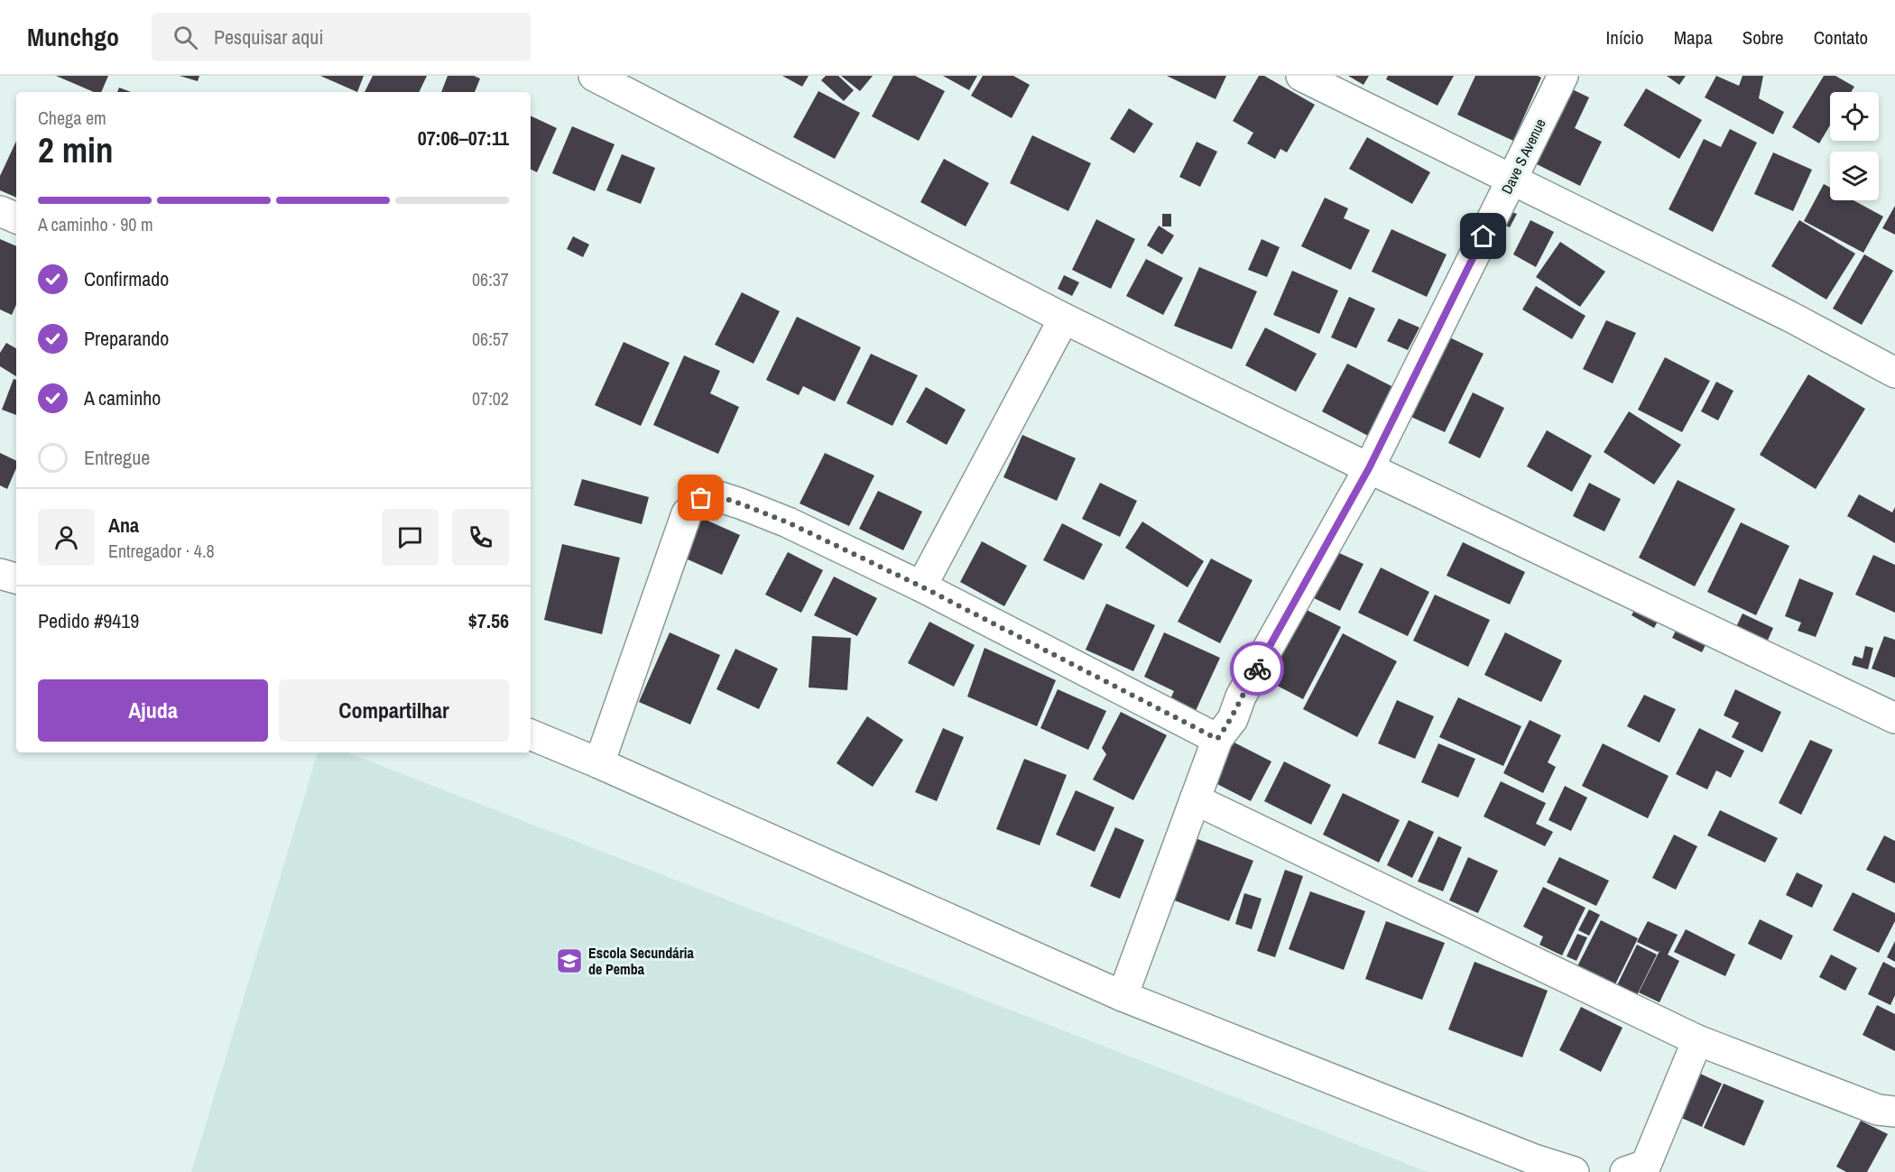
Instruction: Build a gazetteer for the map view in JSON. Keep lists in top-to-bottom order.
{
  "streets": {
    "street": ["Dave S Avenue"]
  },
  "places": {
    "school or university": ["Escola Secundária de Pemba"]
  },
  "page": {
    "header": "Munchgo",
    "search": "Pesquisar aqui",
    "nav": [
      "Início",
      "Mapa",
      "Sobre",
      "Contato"
    ],
    "heading": ["2 min", "Chega em", "07:06–07:11"],
    "panel": [
      "Ana",
      "Entregador · 4.8",
      "Pedido #9419",
      "$7.56"
    ],
    "bar": "A caminho · 90 m",
    "list": [
      ["Confirmado", "06:37"],
      ["Preparando", "06:57"],
      ["A caminho", "07:02"],
      "Entregue"
    ],
    "buttons": ["Ajuda", "Compartilhar"]
  }
}
